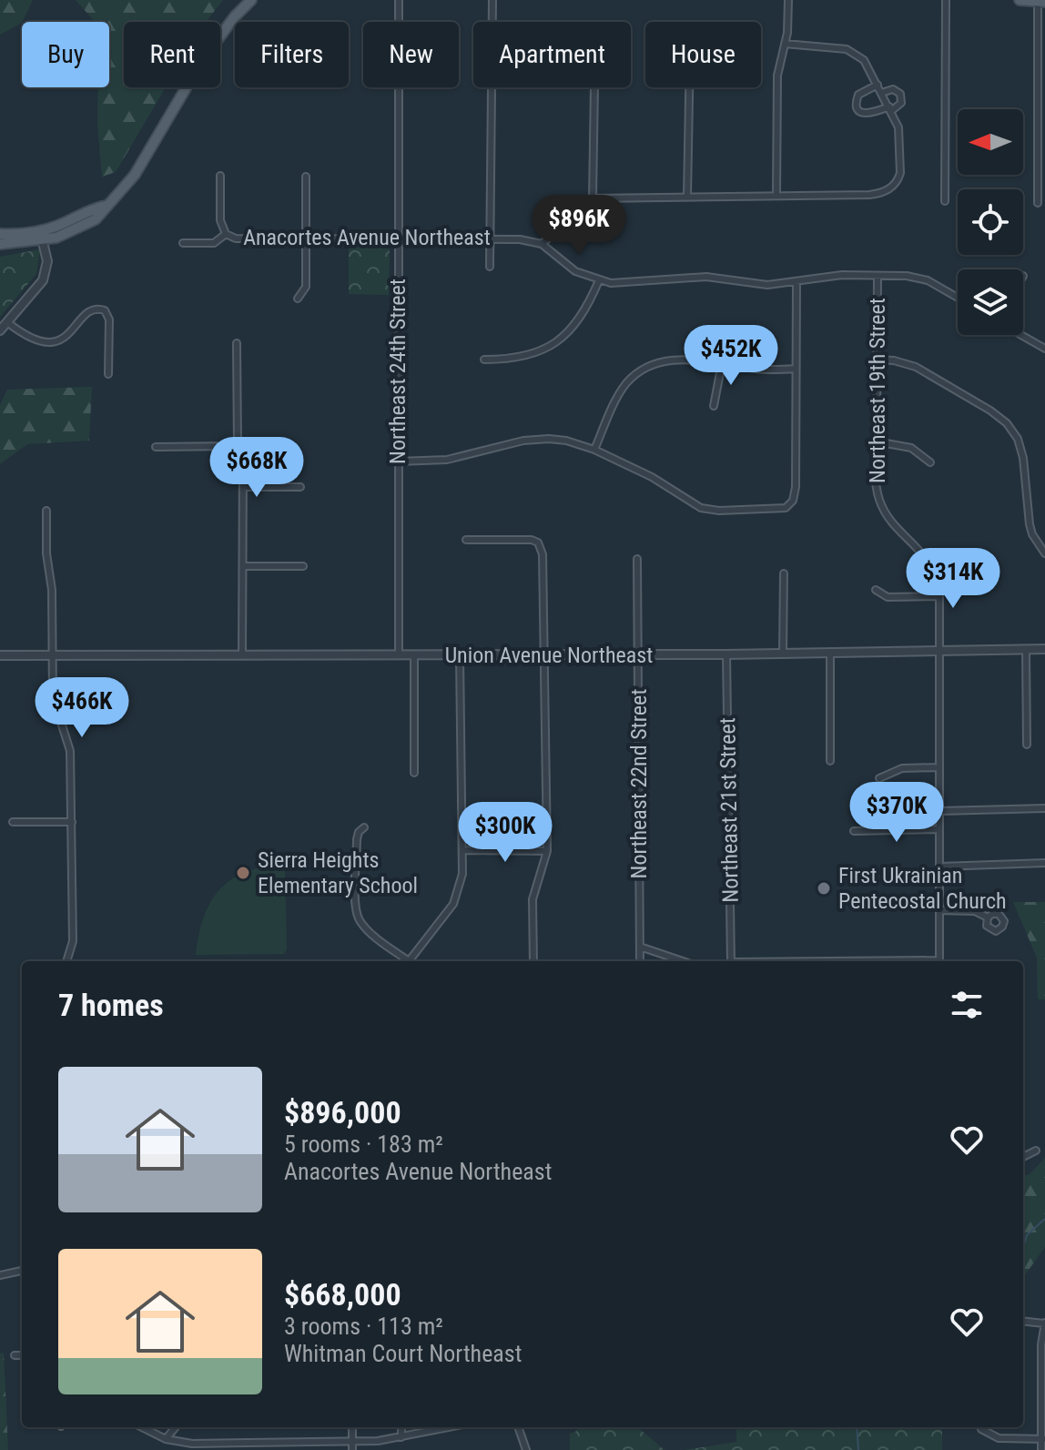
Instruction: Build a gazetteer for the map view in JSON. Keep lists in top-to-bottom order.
{
  "streets": {
    "street": [
      "Anacortes Avenue Northeast",
      "Northeast 24th Street",
      "Northeast 19th Street",
      "Union Avenue Northeast",
      "Northeast 22nd Street",
      "Northeast 21st Street"
    ]
  },
  "crossings": [
    ["Anacortes Avenue Northeast", "Northeast 24th Street"],
    ["Northeast 24th Street", "Union Avenue Northeast"],
    ["Northeast 19th Street", "Union Avenue Northeast"],
    ["Union Avenue Northeast", "Northeast 22nd Street"],
    ["Union Avenue Northeast", "Northeast 21st Street"]
  ],
  "places": ["Sierra Heights Elementary School", "First Ukrainian Pentecostal Church"],
  "north": "left",
  "page": {
    "chip": [
      "Buy",
      "Rent",
      "Filters",
      "New",
      "Apartment",
      "House"
    ],
    "price": [
      "$896K",
      "$452K",
      "$668K",
      "$314K",
      "$466K",
      "$370K",
      "$300K"
    ],
    "heading": "7 homes",
    "list": [
      {
        "name": "$896,000",
        "note": "5 rooms · 183 m² · Anacortes Avenue Northeast"
      },
      {
        "name": "$668,000",
        "note": "3 rooms · 113 m² · Whitman Court Northeast"
      }
    ]
  }
}
